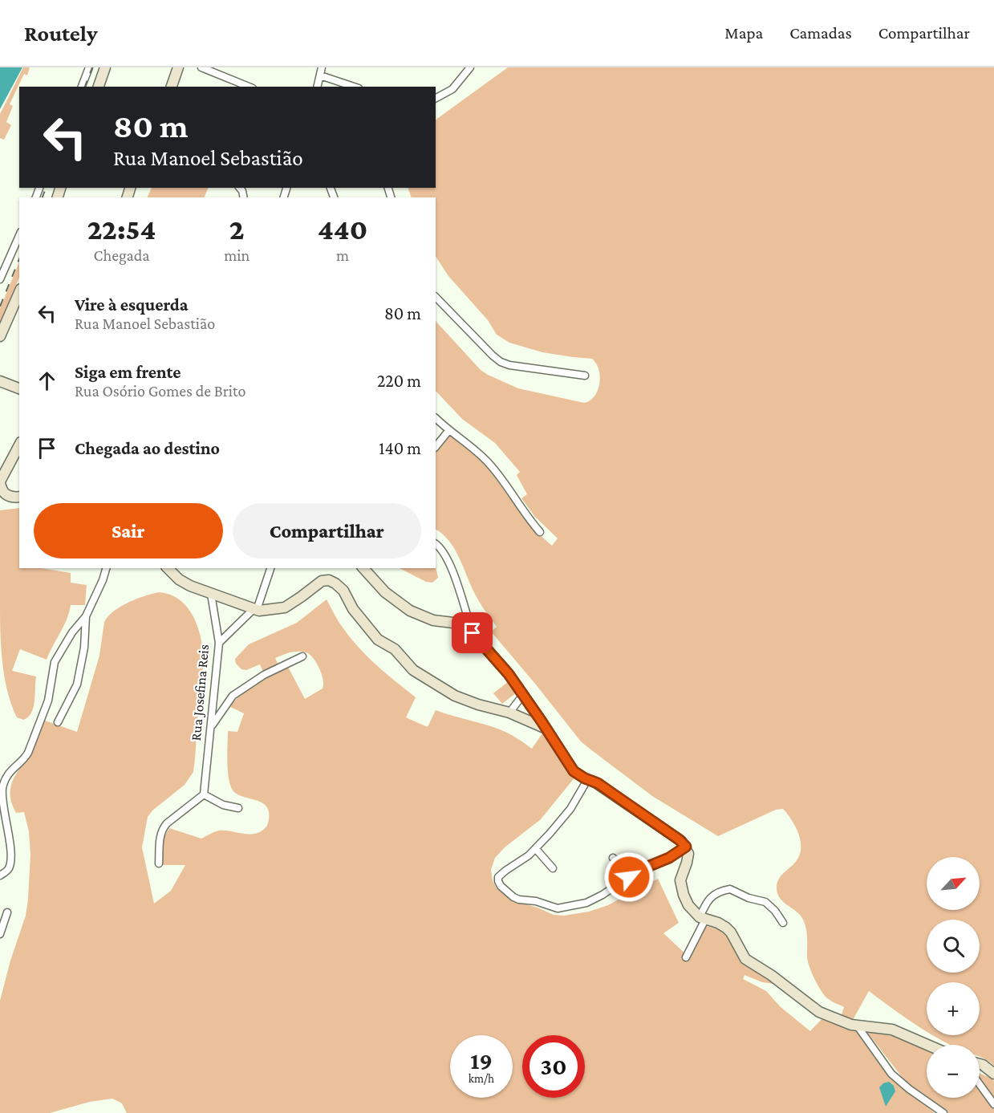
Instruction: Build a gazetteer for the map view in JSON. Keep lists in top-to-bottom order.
{
  "streets": {
    "street": ["Rua Josefina Reis"]
  },
  "north": "top right",
  "page": {
    "header": "Routely",
    "nav": ["Mapa", "Camadas", "Compartilhar"],
    "turn": ["80 m", "Rua Manoel Sebastião"],
    "eta": [
      "22:54",
      "Chegada",
      "2",
      "min",
      "440",
      "m"
    ],
    "list": [
      {
        "name": "Vire à esquerda",
        "note": "Rua Manoel Sebastião",
        "value": "80 m"
      },
      {
        "name": "Siga em frente",
        "note": "Rua Osório Gomes de Brito",
        "value": "220 m"
      },
      {
        "name": "Chegada ao destino",
        "value": "140 m"
      }
    ],
    "buttons": ["Sair", "Compartilhar"],
    "map_buttons": ["+", "−"],
    "speed": "19 km/h",
    "limit": "30"
  }
}
